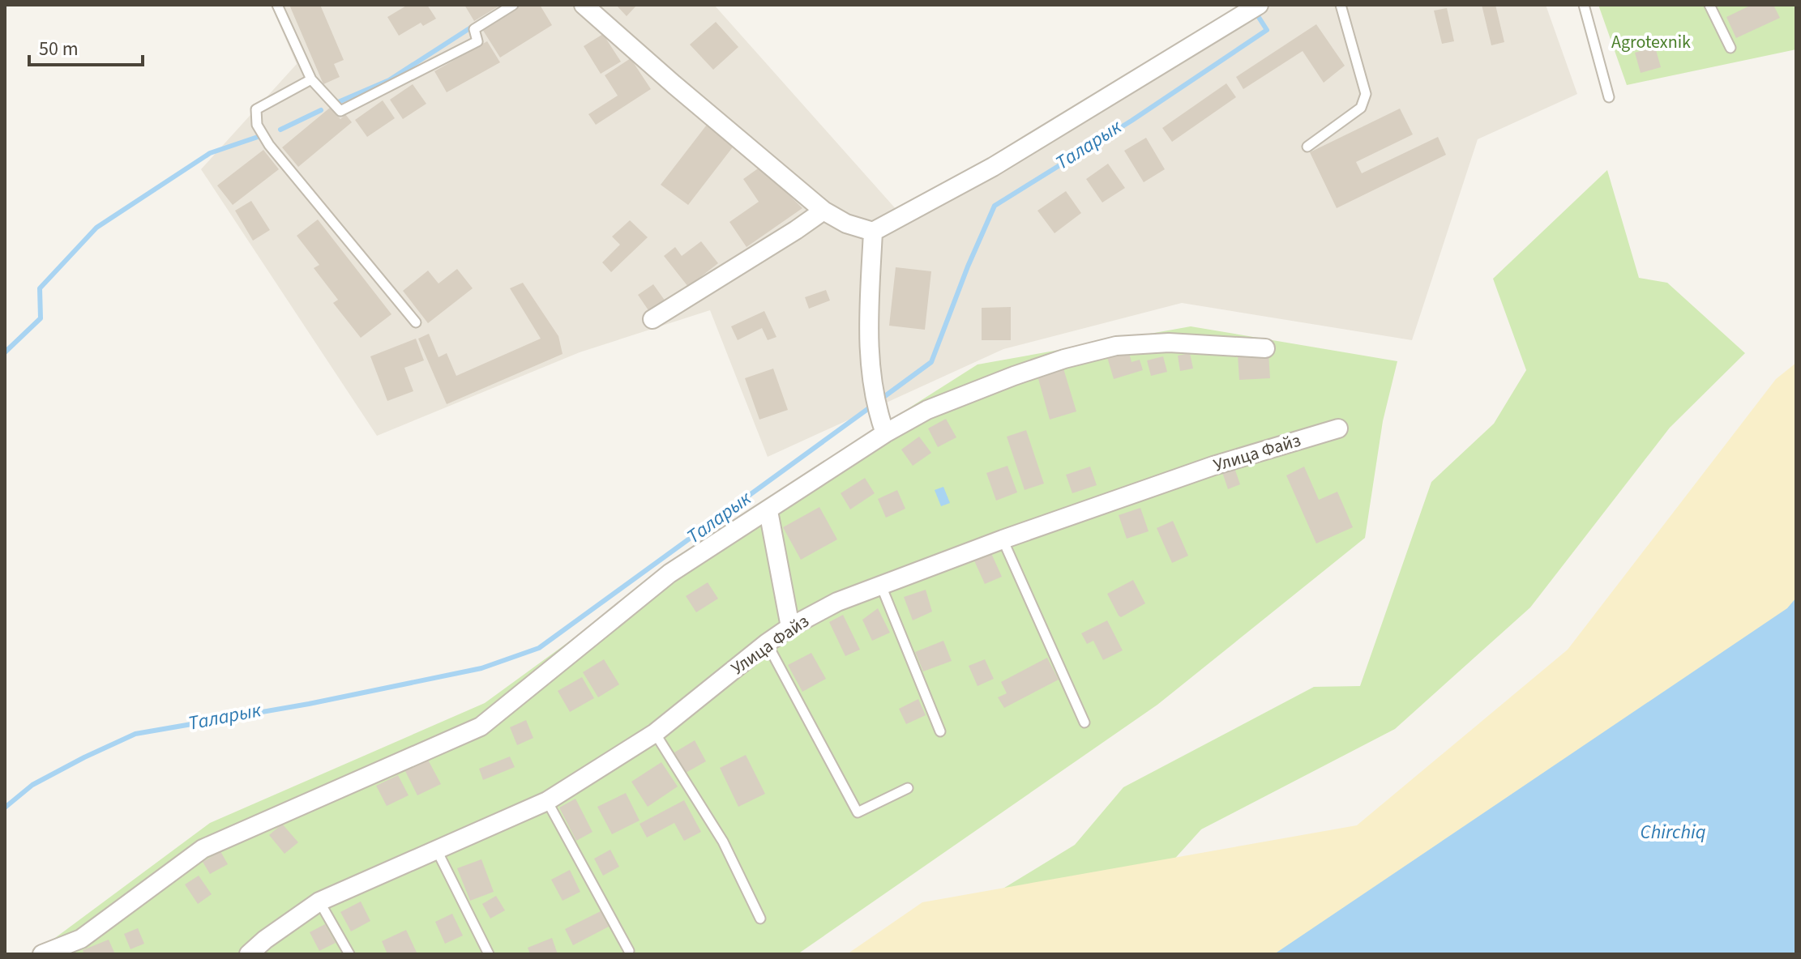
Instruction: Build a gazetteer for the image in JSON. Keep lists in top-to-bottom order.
{
  "streets": {
    "street": ["Улица Файз"]
  },
  "water": ["Таларык", "Chirchiq"],
  "parks": ["Agrotexnik"],
  "scale_bar": "50 m"
}
